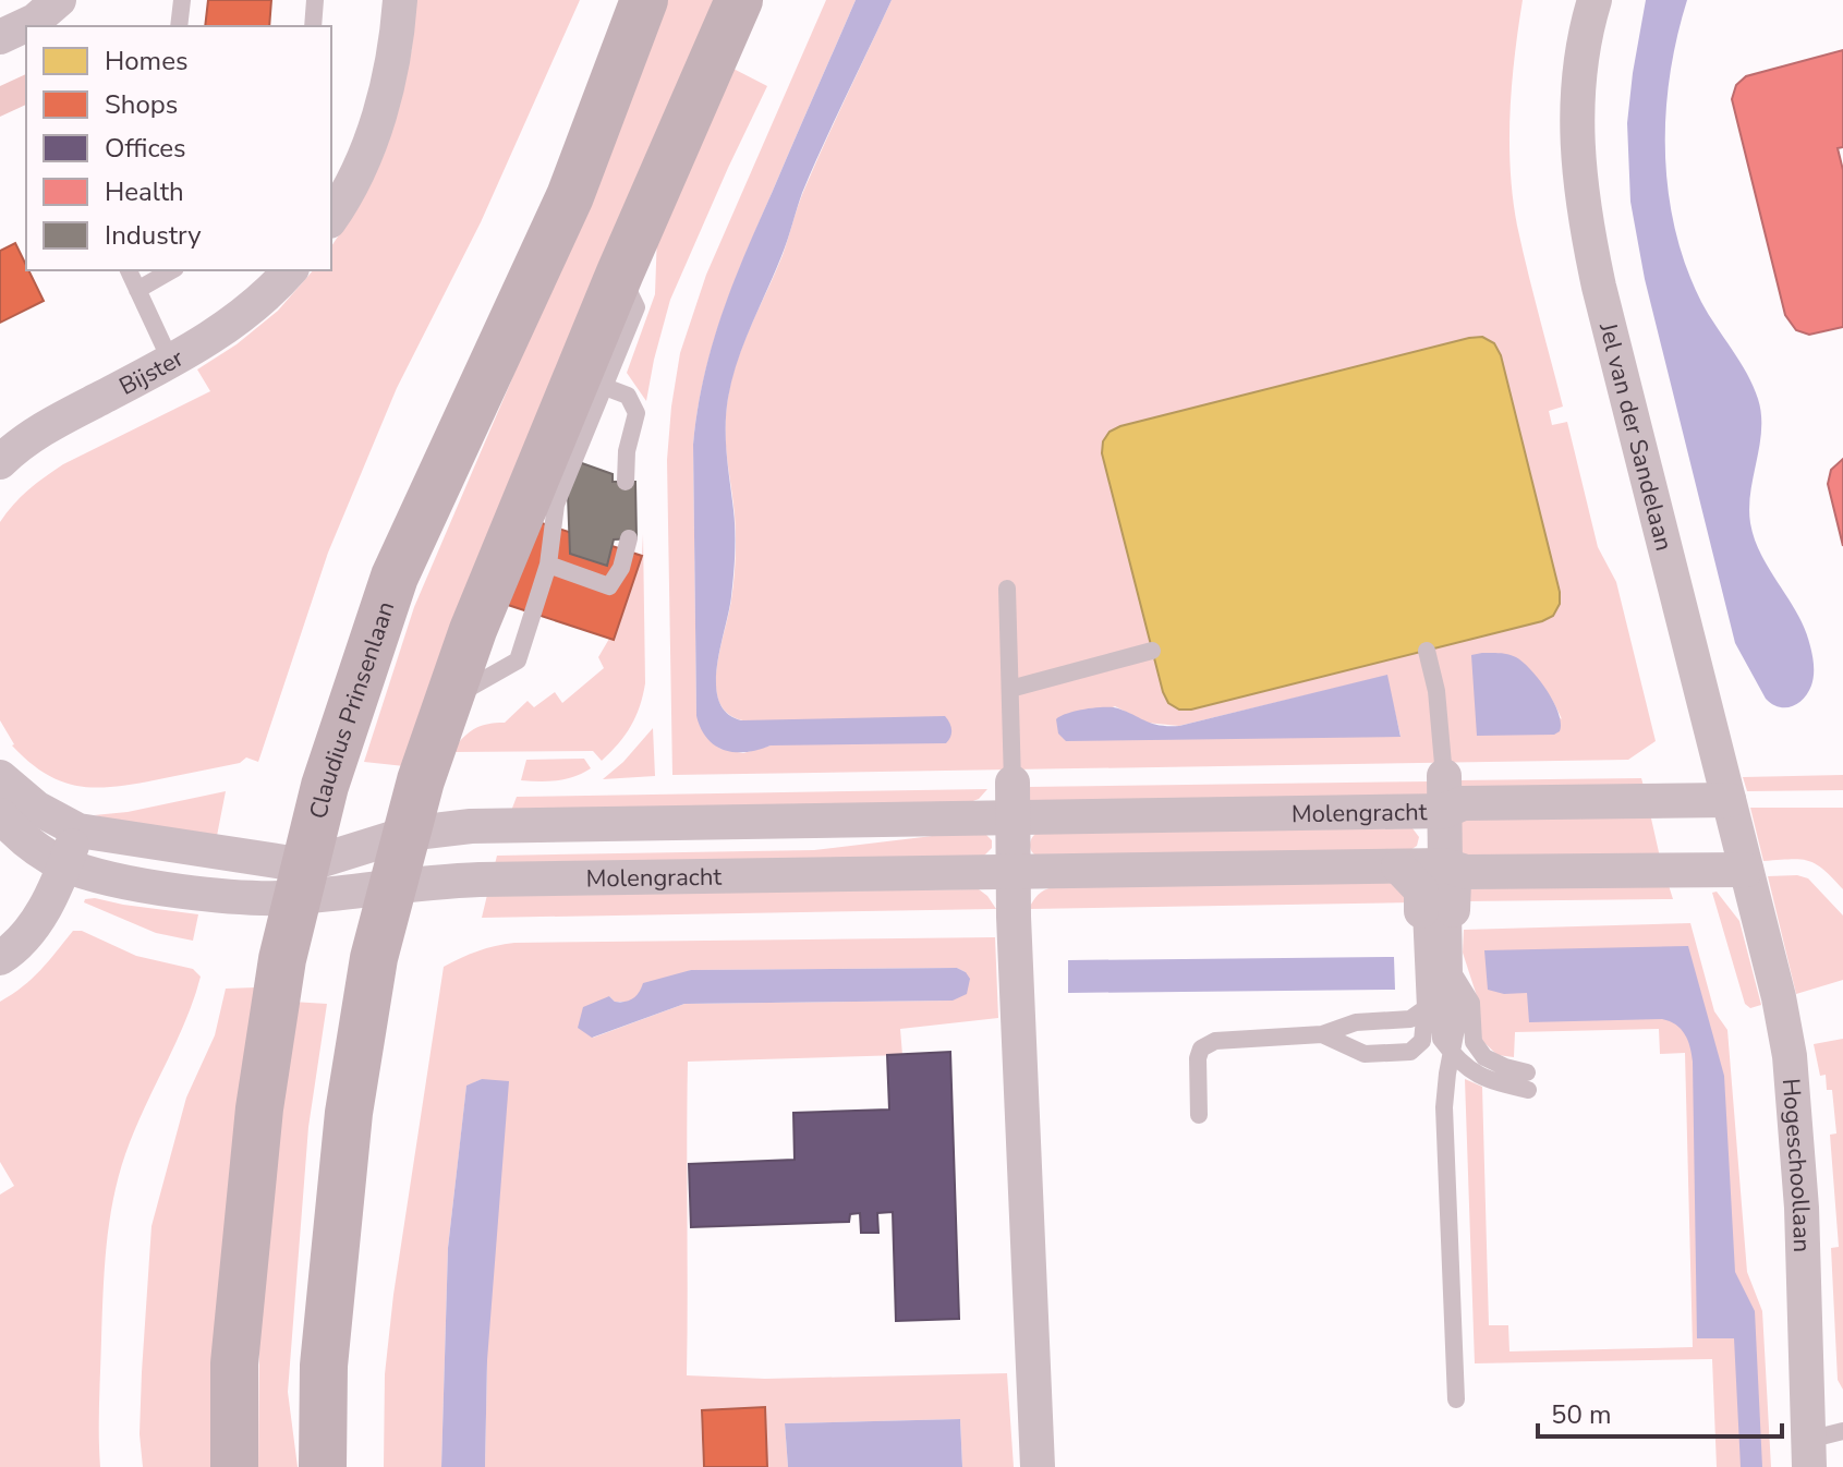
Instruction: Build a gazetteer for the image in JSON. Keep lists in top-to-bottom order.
{
  "streets": {
    "main road": ["Claudius Prinsenlaan"],
    "street": [
      "Bijster",
      "Jel van der Sandelaan",
      "Molengracht",
      "Hogeschoollaan"
    ]
  },
  "crossings": [
    ["Jel van der Sandelaan", "Molengracht"],
    ["Jel van der Sandelaan", "Hogeschoollaan"],
    ["Claudius Prinsenlaan", "Molengracht"],
    ["Molengracht", "Hogeschoollaan"]
  ],
  "legend": [
    "Homes",
    "Shops",
    "Offices",
    "Health",
    "Industry"
  ],
  "scale_bar": "50 m"
}
